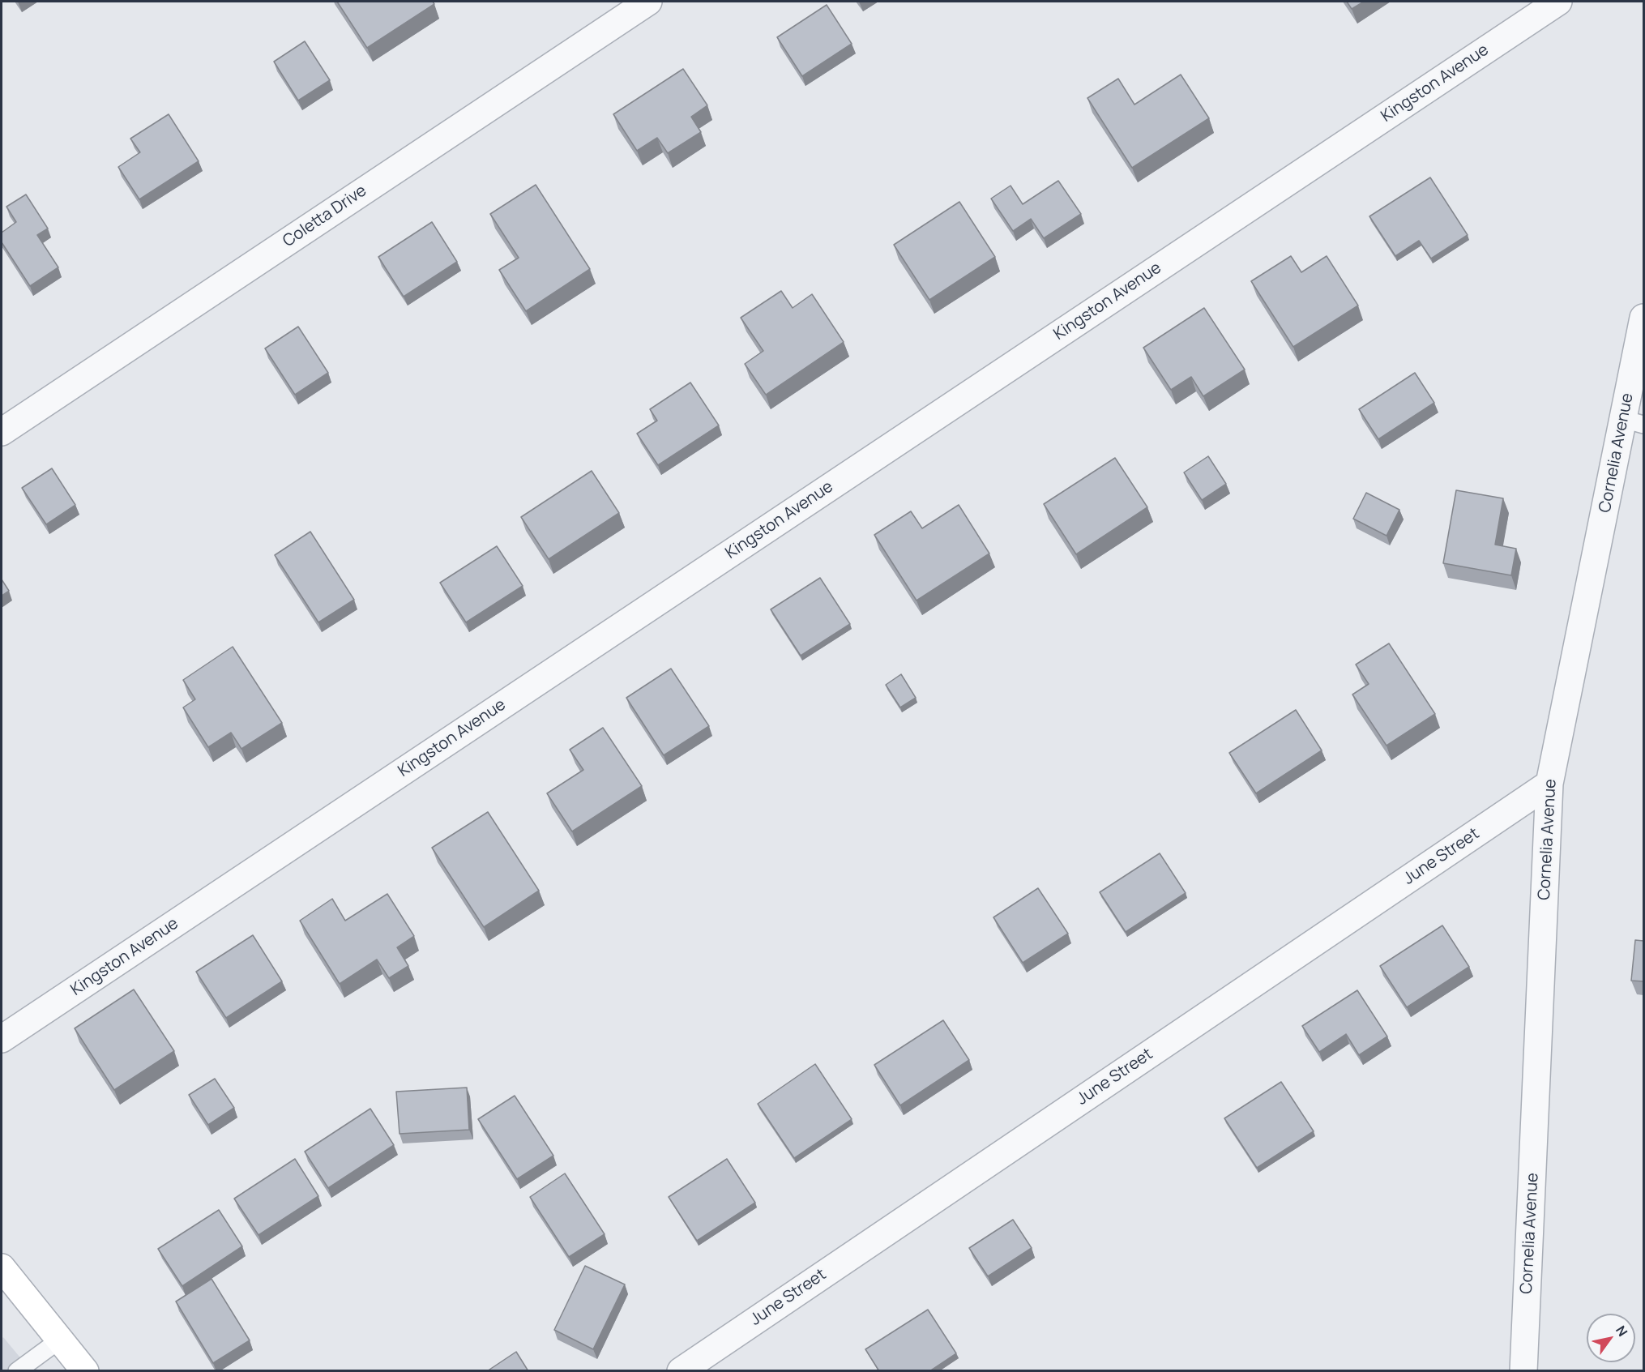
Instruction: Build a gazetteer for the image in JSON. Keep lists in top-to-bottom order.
{
  "streets": {
    "street": [
      "Kingston Avenue",
      "Coletta Drive",
      "Cornelia Avenue",
      "June Street"
    ]
  },
  "crossings": [
    ["Cornelia Avenue", "June Street"]
  ],
  "north": "top right"
}
